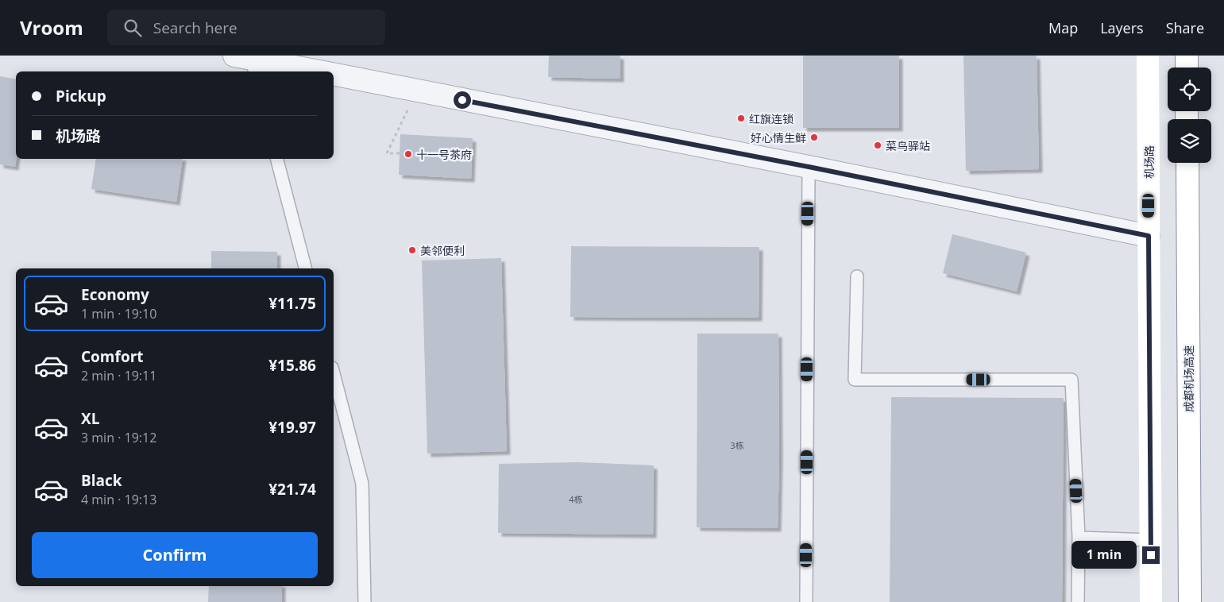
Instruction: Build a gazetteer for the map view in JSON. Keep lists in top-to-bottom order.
{
  "streets": {
    "main road": ["机场路", "成都机场高速"]
  },
  "places": [
    "红旗连锁",
    "好心情生鲜",
    "菜鸟驿站",
    "十一号茶府",
    "美邻便利"
  ],
  "house_numbers": ["3栋", "4栋"],
  "page": {
    "header": "Vroom",
    "search": "Search here",
    "nav": ["Map", "Layers", "Share"],
    "banner": ["Pickup", "机场路"],
    "list": [
      {
        "name": "Economy",
        "note": "1 min · 19:10",
        "value": "¥11.75"
      },
      {
        "name": "Comfort",
        "note": "2 min · 19:11",
        "value": "¥15.86"
      },
      {
        "name": "XL",
        "note": "3 min · 19:12",
        "value": "¥19.97"
      },
      {
        "name": "Black",
        "note": "4 min · 19:13",
        "value": "¥21.74"
      }
    ],
    "buttons": "Confirm",
    "bubble": "1 min"
  }
}
